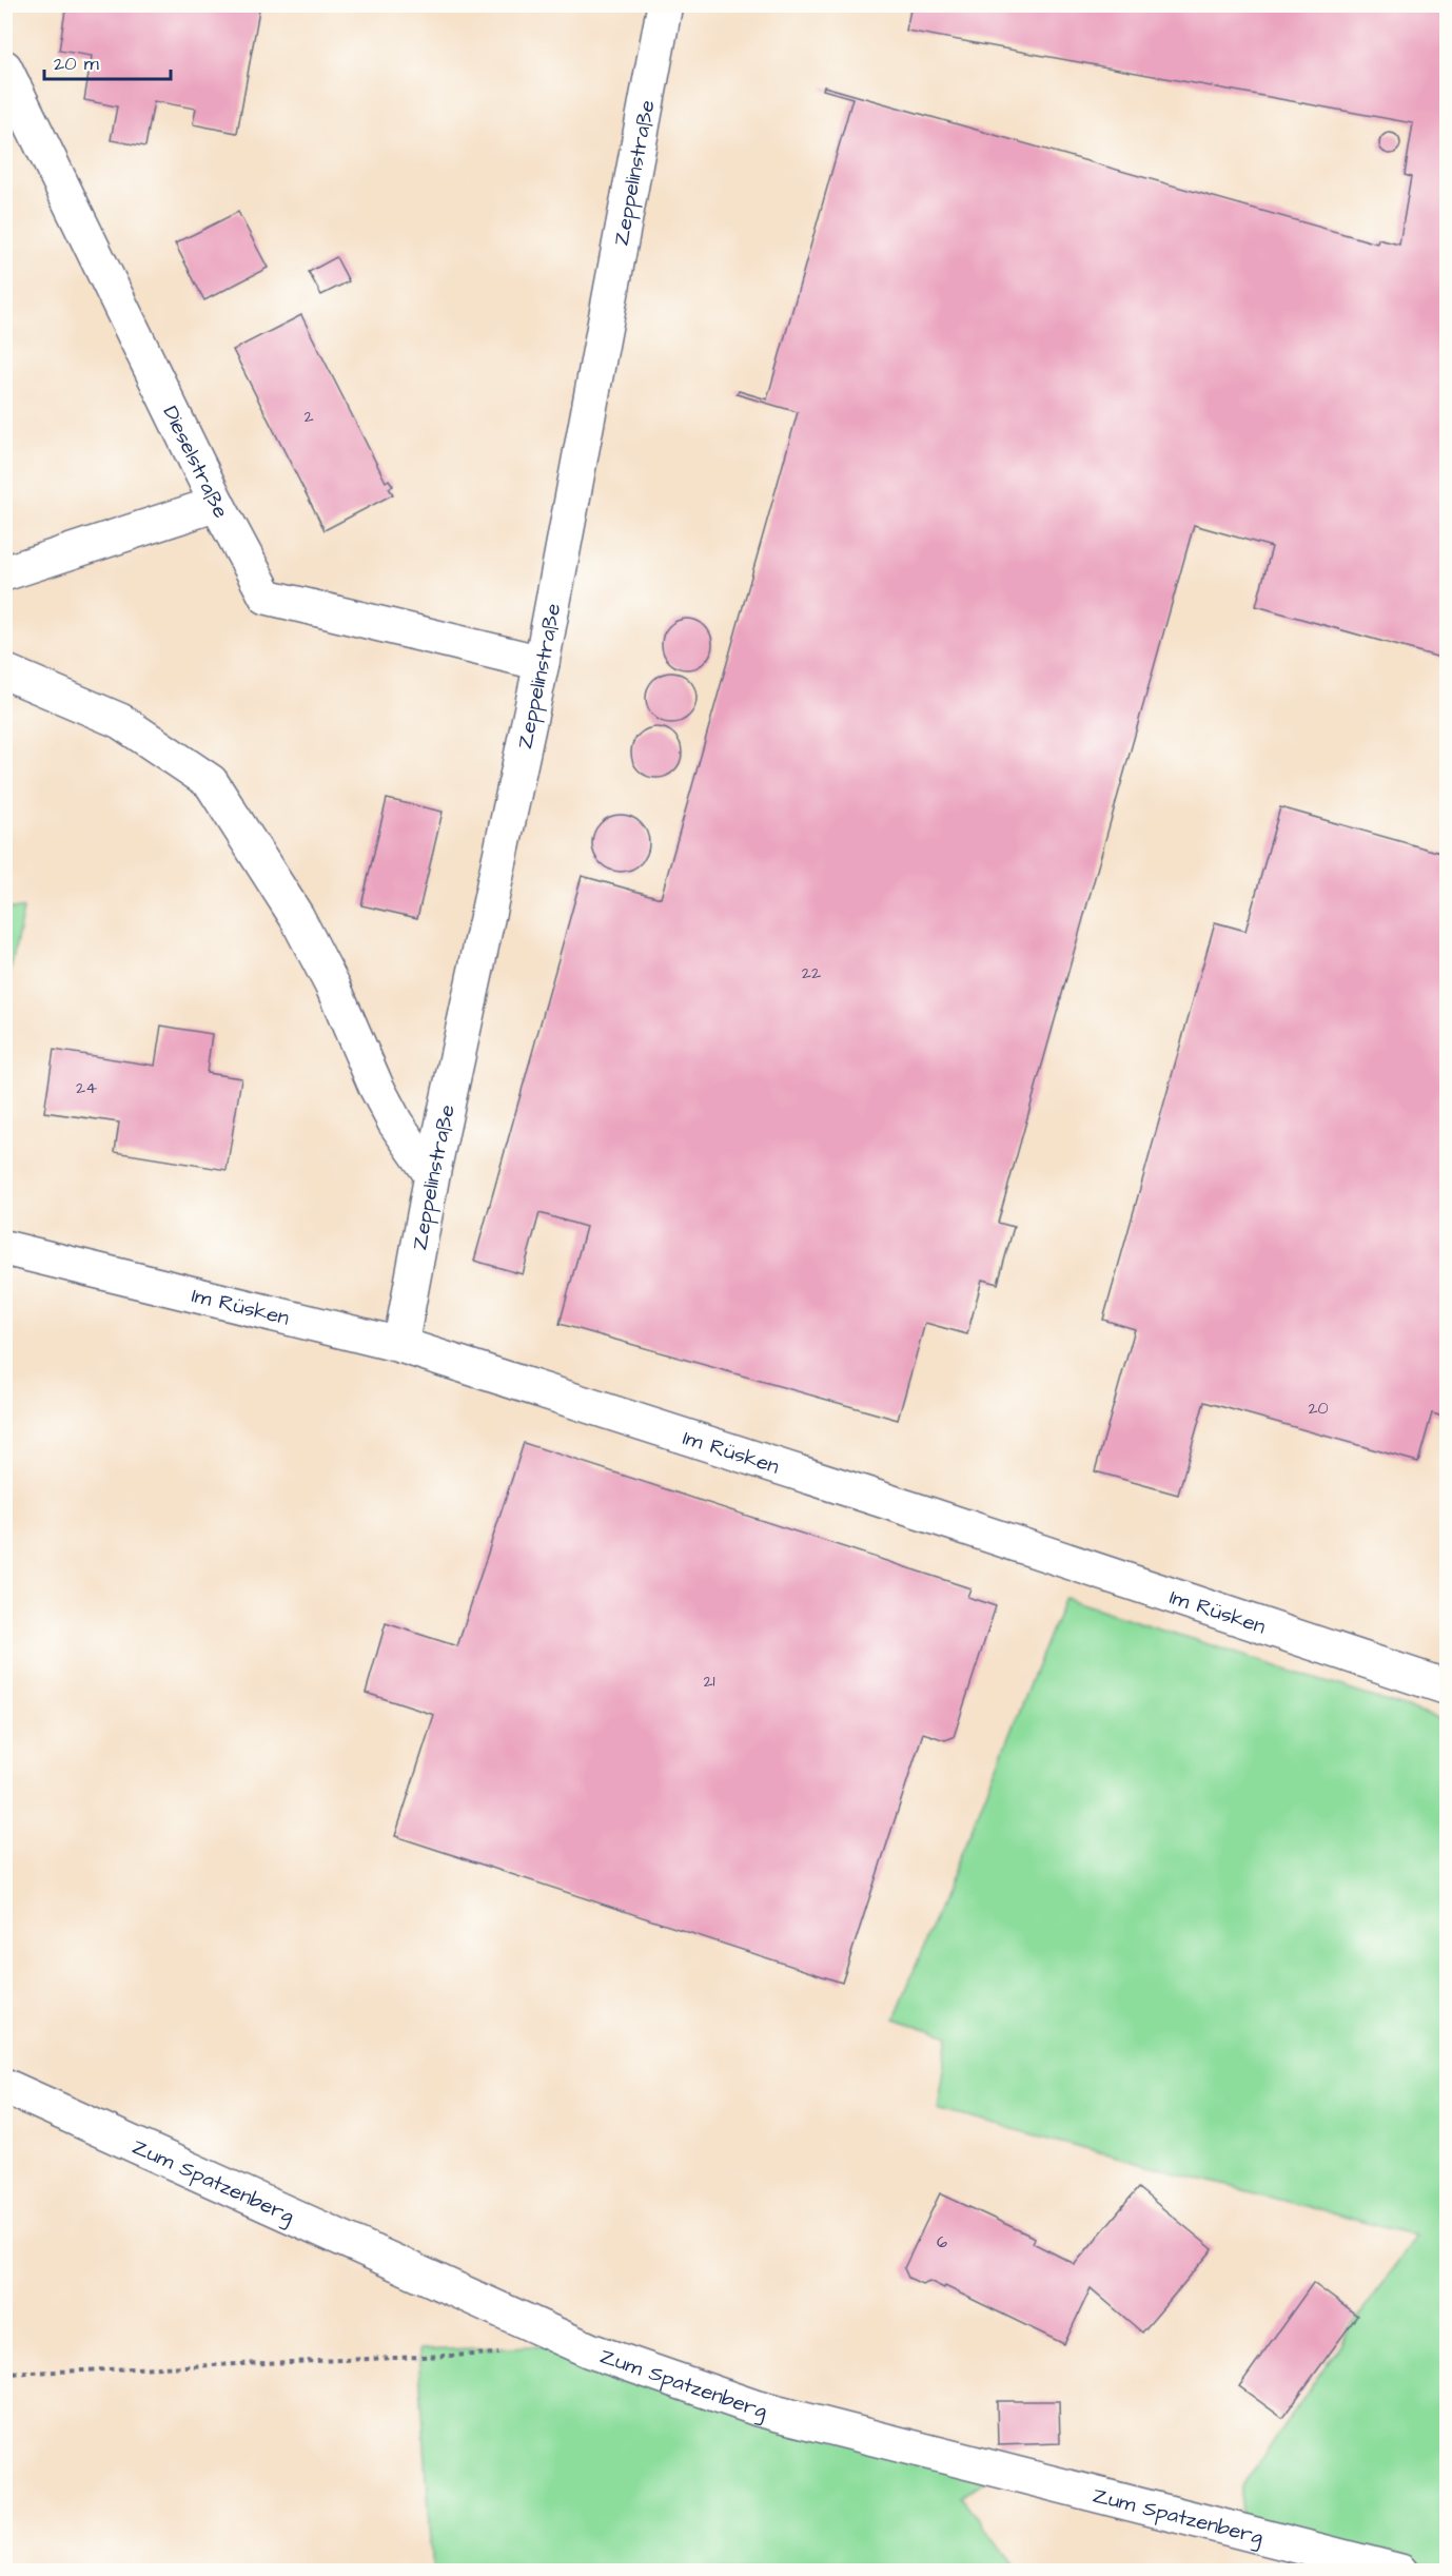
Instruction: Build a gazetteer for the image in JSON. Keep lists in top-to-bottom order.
{
  "streets": {
    "street": [
      "Zeppelinstraße",
      "Dieselstraße",
      "Im Rüsken",
      "Zum Spatzenberg"
    ]
  },
  "crossings": [
    ["Zeppelinstraße", "Dieselstraße"],
    ["Zeppelinstraße", "Im Rüsken"]
  ],
  "house_numbers": [
    "2",
    "22",
    "24",
    "20",
    "21",
    "6"
  ],
  "scale_bar": "20 m"
}
